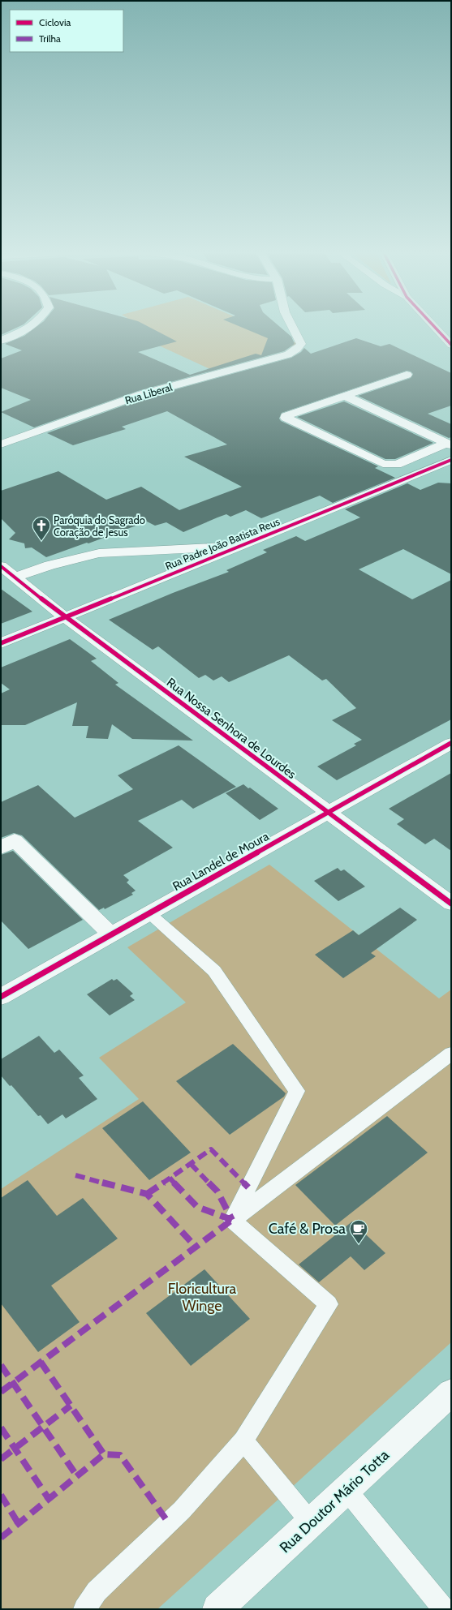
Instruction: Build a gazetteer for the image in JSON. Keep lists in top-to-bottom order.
{
  "streets": {
    "street": [
      "Rua Liberal",
      "Rua Padre João Batista Reus",
      "Rua Nossa Senhora de Lourdes",
      "Rua Landel de Moura",
      "Rua Doutor Mário Totta"
    ]
  },
  "crossings": [
    ["Rua Padre João Batista Reus", "Rua Nossa Senhora de Lourdes"],
    ["Rua Nossa Senhora de Lourdes", "Rua Landel de Moura"]
  ],
  "parks": ["Floricultura Winge"],
  "places": {
    "church": ["Paróquia do Sagrado Coração de Jesus"],
    "cafe": ["Café & Prosa"]
  },
  "legend": ["Ciclovia", "Trilha"]
}
